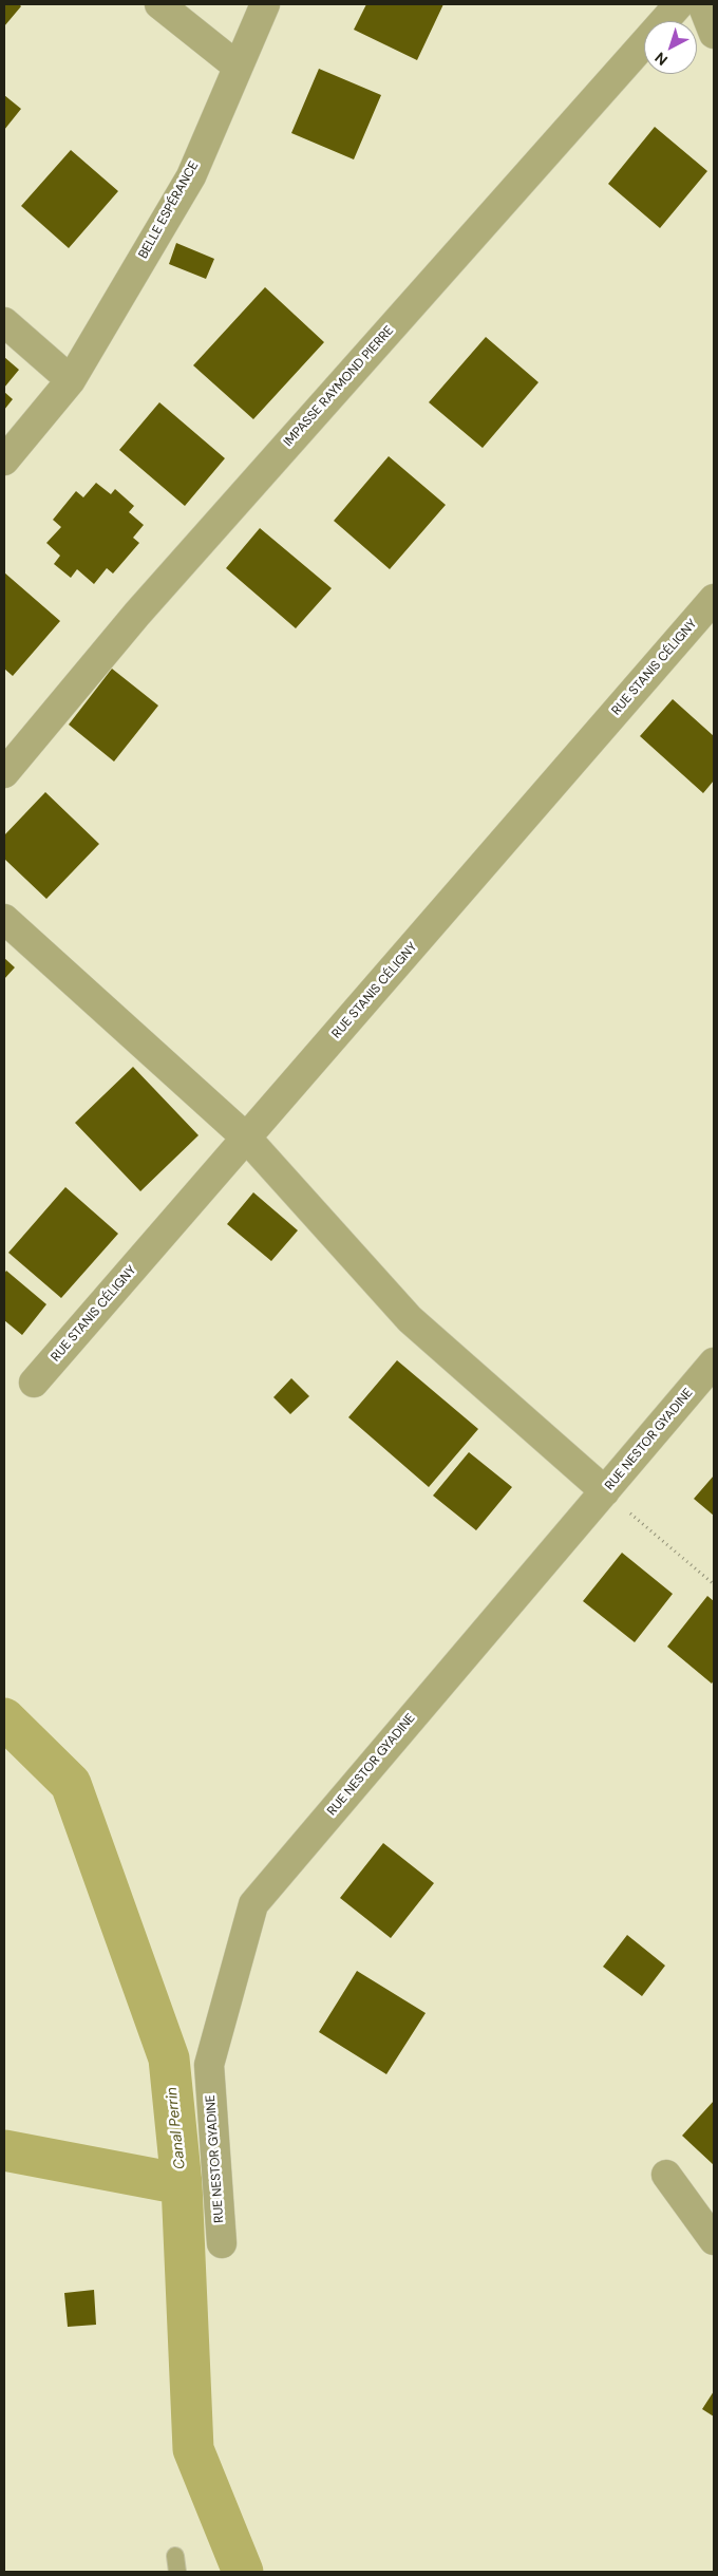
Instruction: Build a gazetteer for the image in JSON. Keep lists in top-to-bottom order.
{
  "streets": {
    "street": [
      "BELLE ESPÉRANCE",
      "IMPASSE RAYMOND PIERRE",
      "RUE STANIS CÉLIGNY",
      "RUE NESTOR GYADINE"
    ]
  },
  "water": ["Canal Perrin"],
  "north": "bottom left"
}
